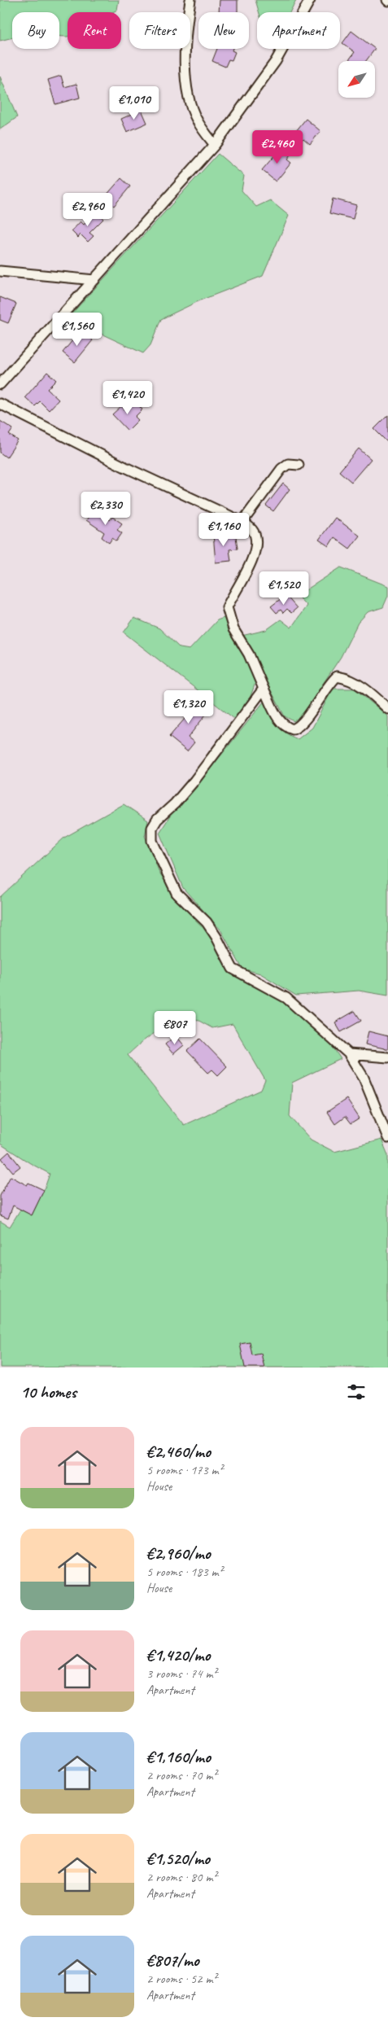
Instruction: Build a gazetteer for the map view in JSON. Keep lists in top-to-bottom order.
{
  "north": "bottom left",
  "page": {
    "chip": [
      "Buy",
      "Rent",
      "Filters",
      "New",
      "Apartment"
    ],
    "price": [
      "€1,010",
      "€2,460",
      "€2,960",
      "€1,560",
      "€1,420",
      "€2,330",
      "€1,160",
      "€1,520",
      "€1,320",
      "€807"
    ],
    "heading": "10 homes",
    "list": [
      {
        "name": "€2,460/mo",
        "note": "5 rooms · 173 m² · House"
      },
      {
        "name": "€2,960/mo",
        "note": "5 rooms · 183 m² · House"
      },
      {
        "name": "€1,420/mo",
        "note": "3 rooms · 74 m² · Apartment"
      },
      {
        "name": "€1,160/mo",
        "note": "2 rooms · 70 m² · Apartment"
      },
      {
        "name": "€1,520/mo",
        "note": "2 rooms · 80 m² · Apartment"
      },
      {
        "name": "€807/mo",
        "note": "2 rooms · 52 m² · Apartment"
      }
    ]
  }
}
